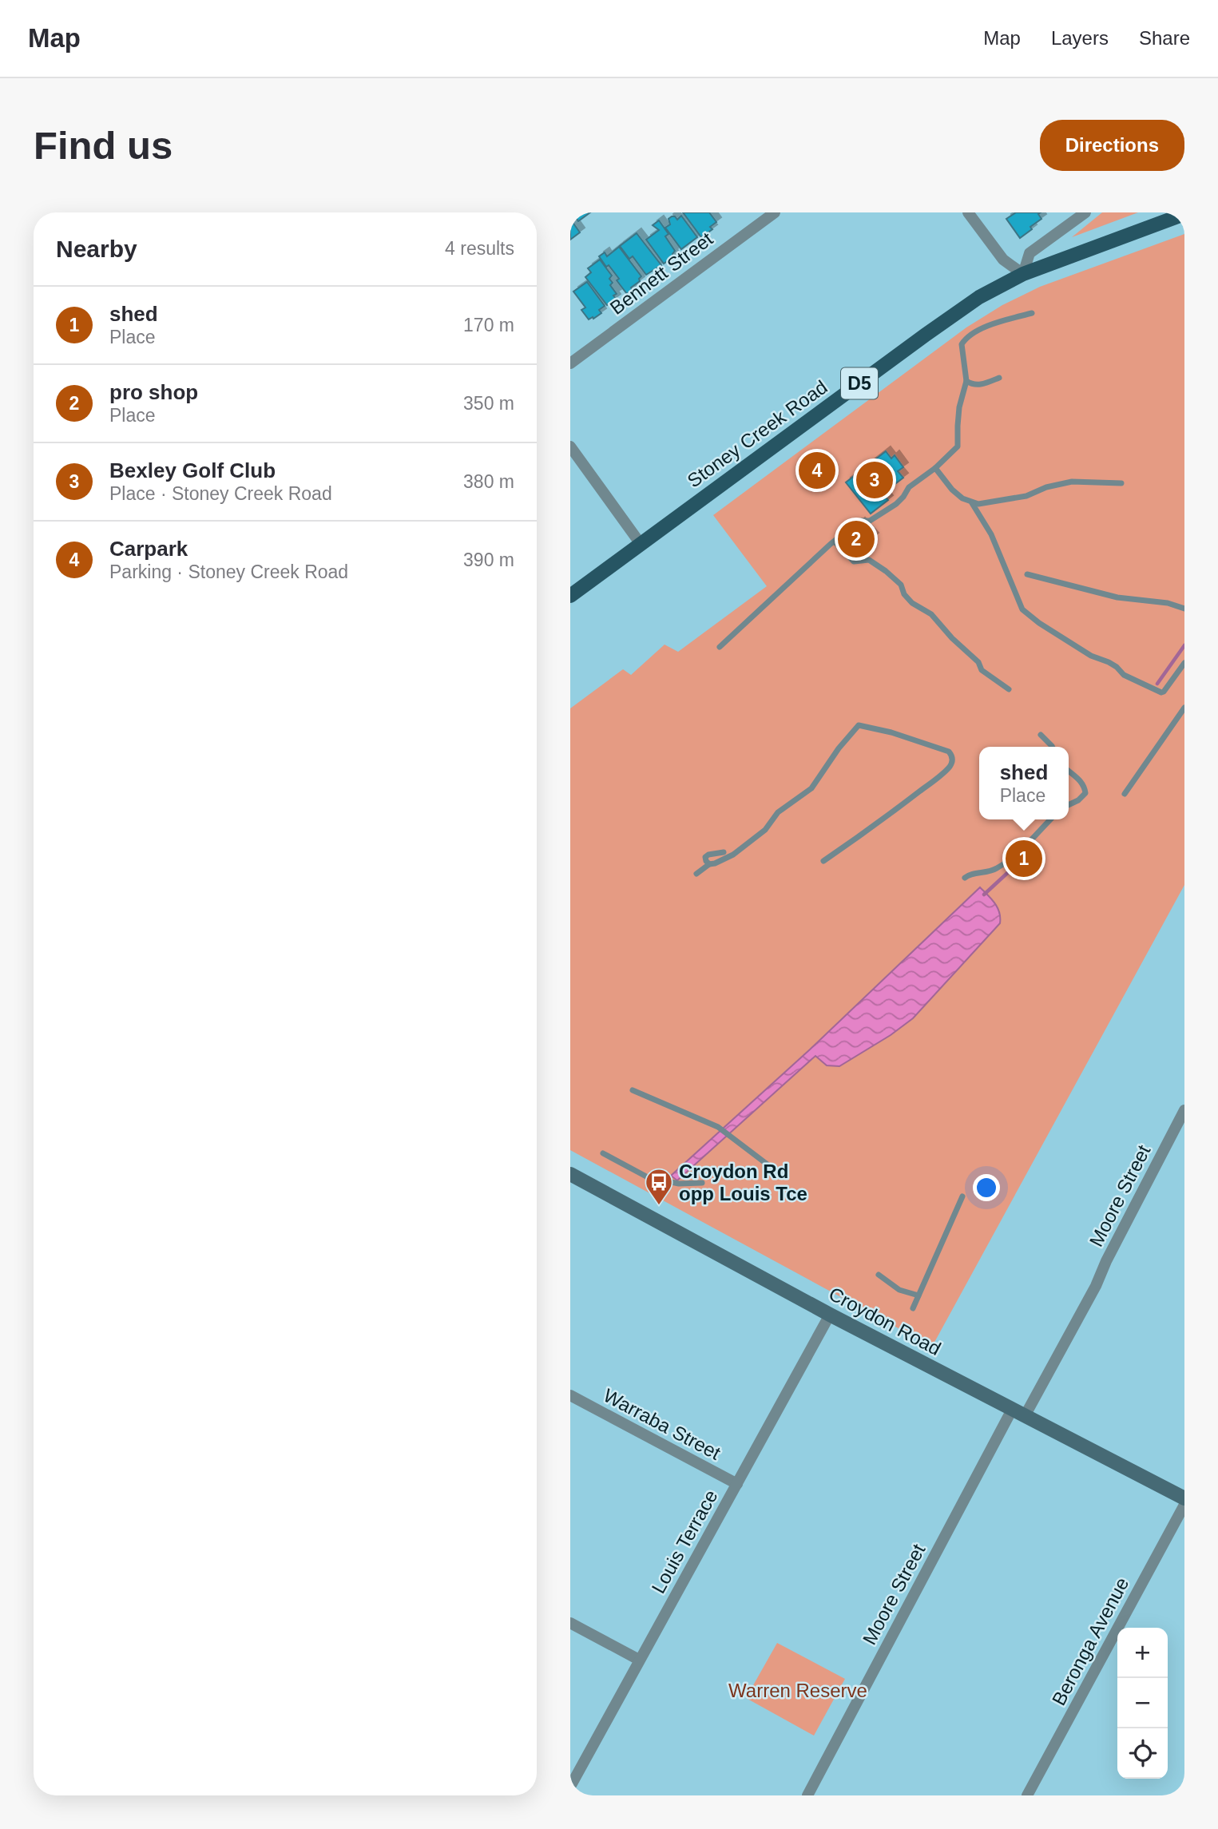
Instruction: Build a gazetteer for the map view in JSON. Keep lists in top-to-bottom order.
{
  "streets": {
    "main road": ["D5", "Stoney Creek Road", "Croydon Road"],
    "street": [
      "Bennett Street",
      "Moore Street",
      "Warraba Street",
      "Louis Terrace",
      "Beronga Avenue"
    ]
  },
  "crossings": [
    ["Moore Street", "Croydon Road"],
    ["Croydon Road", "Louis Terrace"],
    ["Warraba Street", "Louis Terrace"]
  ],
  "parks": ["Warren Reserve"],
  "places": {
    "bus stop": ["Croydon Rd opp Louis Tce"]
  },
  "page": {
    "header": "Map",
    "nav": ["Map", "Layers", "Share"],
    "buttons": "Directions",
    "title": "Find us",
    "heading": ["Nearby", "4 results"],
    "list": [
      {
        "mark": "1",
        "name": "shed",
        "note": "Place",
        "value": "170 m"
      },
      {
        "mark": "2",
        "name": "pro shop",
        "note": "Place",
        "value": "350 m"
      },
      {
        "mark": "3",
        "name": "Bexley Golf Club",
        "note": "Place · Stoney Creek Road",
        "value": "380 m"
      },
      {
        "mark": "4",
        "name": "Carpark",
        "note": "Parking · Stoney Creek Road",
        "value": "390 m"
      }
    ],
    "pins": [
      "4",
      "3",
      "2",
      "1"
    ],
    "popup": ["shed", "Place"],
    "map_buttons": ["+", "−"]
  }
}
